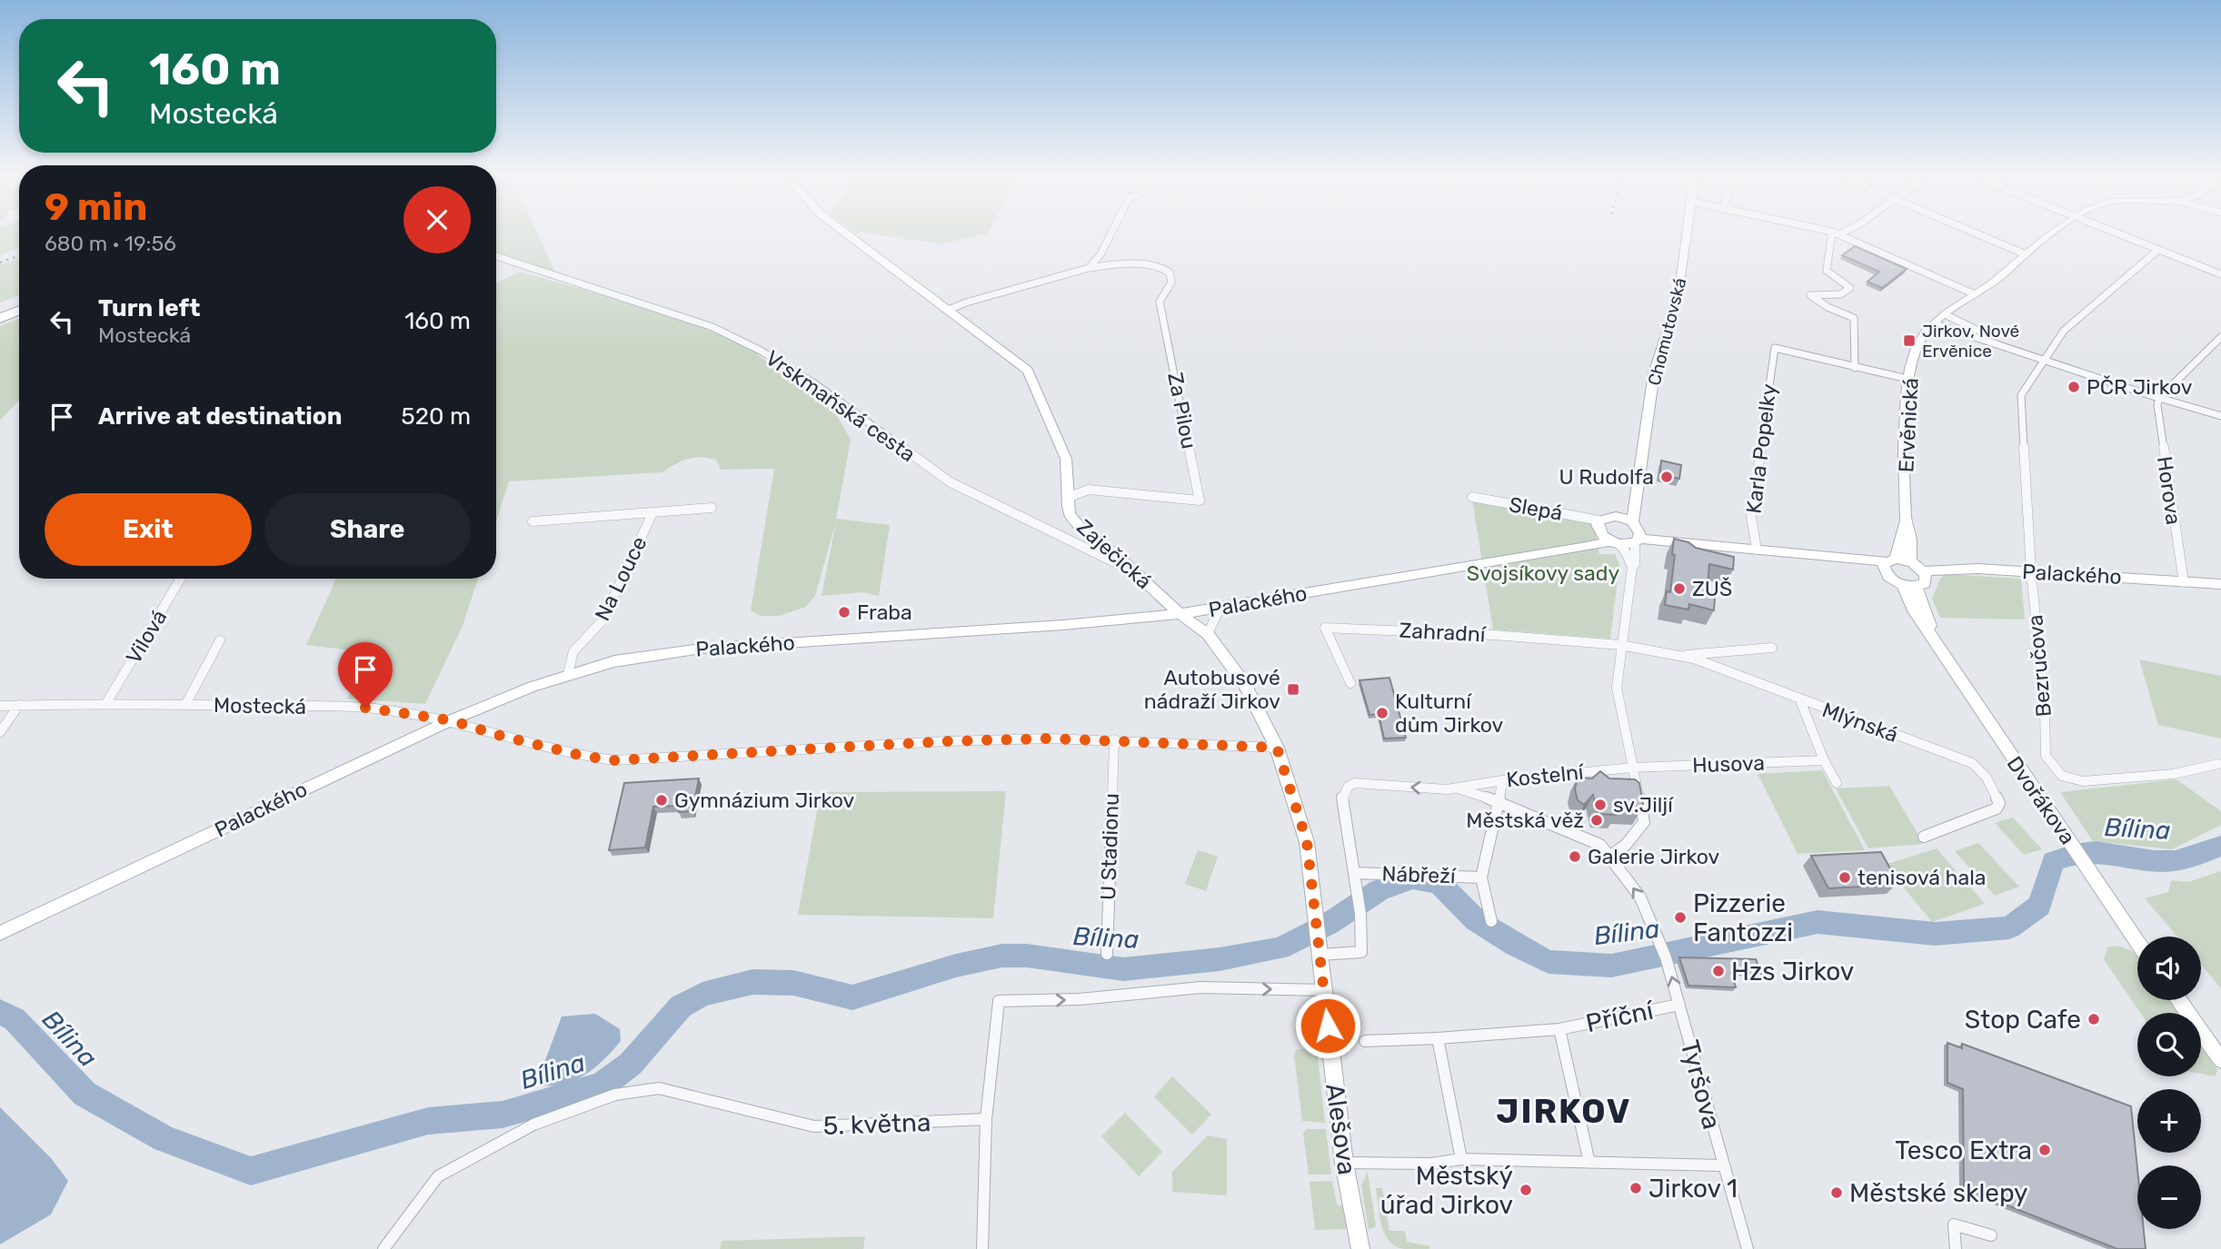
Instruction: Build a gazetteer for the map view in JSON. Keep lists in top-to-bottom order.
{
  "streets": {
    "street": [
      "Chomutovská",
      "Vrskmaňská cesta",
      "Za Pilou",
      "Ervěnická",
      "Karla Popelky",
      "Horova",
      "Slepá",
      "Zaječická",
      "Palackého",
      "Na Louce",
      "Zahradní",
      "Vilová",
      "Bezručova",
      "Mostecká",
      "Mlýnská",
      "Husova",
      "Kostelní",
      "Dvořákova",
      "U Stadionu",
      "Nábřeží",
      "Příční",
      "Tyršova",
      "5. května",
      "Alešova"
    ]
  },
  "crossings": [
    ["Chomutovská", "Zahradní"],
    ["Chomutovská", "Mlýnská"],
    ["Chomutovská", "Husova"],
    ["Chomutovská", "Kostelní"],
    ["Vrskmaňská cesta", "Zaječická"],
    ["Za Pilou", "Zaječická"],
    ["Horova", "Palackého"],
    ["Slepá", "Palackého"],
    ["Zaječická", "Palackého"],
    ["Zaječická", "Mostecká"],
    ["Zaječická", "Alešova"],
    ["Palackého", "Na Louce"],
    ["Palackého", "Bezručova"],
    ["Palackého", "Mostecká"],
    ["Zahradní", "Mlýnská"],
    ["Vilová", "Mostecká"],
    ["Mostecká", "U Stadionu"],
    ["Mostecká", "Alešova"],
    ["Husova", "Kostelní"],
    ["Kostelní", "Nábřeží"],
    ["Kostelní", "Příční"],
    ["Kostelní", "Tyršova"],
    ["Příční", "Tyršova"]
  ],
  "districts": ["JIRKOV"],
  "water": ["Bílina"],
  "parks": ["Svojsíkovy sady"],
  "places": {
    "transit": ["Jirkov, Nové Ervěnice", "Autobusové nádraží Jirkov"],
    "other": [
      "PČR Jirkov",
      "U Rudolfa",
      "ZUŠ",
      "Fraba",
      "Kulturní dům Jirkov",
      "Gymnázium Jirkov",
      "sv.Jiljí",
      "Městská věž",
      "Galerie Jirkov",
      "tenisová hala",
      "Pizzerie Fantozzi",
      "Hzs Jirkov",
      "Stop Cafe",
      "Tesco Extra",
      "Jirkov 1",
      "Městský úřad Jirkov",
      "Městské sklepy"
    ]
  },
  "page": {
    "turn": ["160 m", "Mostecká"],
    "heading": ["9 min", "680 m · 19:56"],
    "list": [
      {
        "name": "Turn left",
        "note": "Mostecká",
        "value": "160 m"
      },
      {
        "name": "Arrive at destination",
        "value": "520 m"
      }
    ],
    "buttons": ["Exit", "Share"],
    "map_buttons": ["+", "−"]
  }
}
